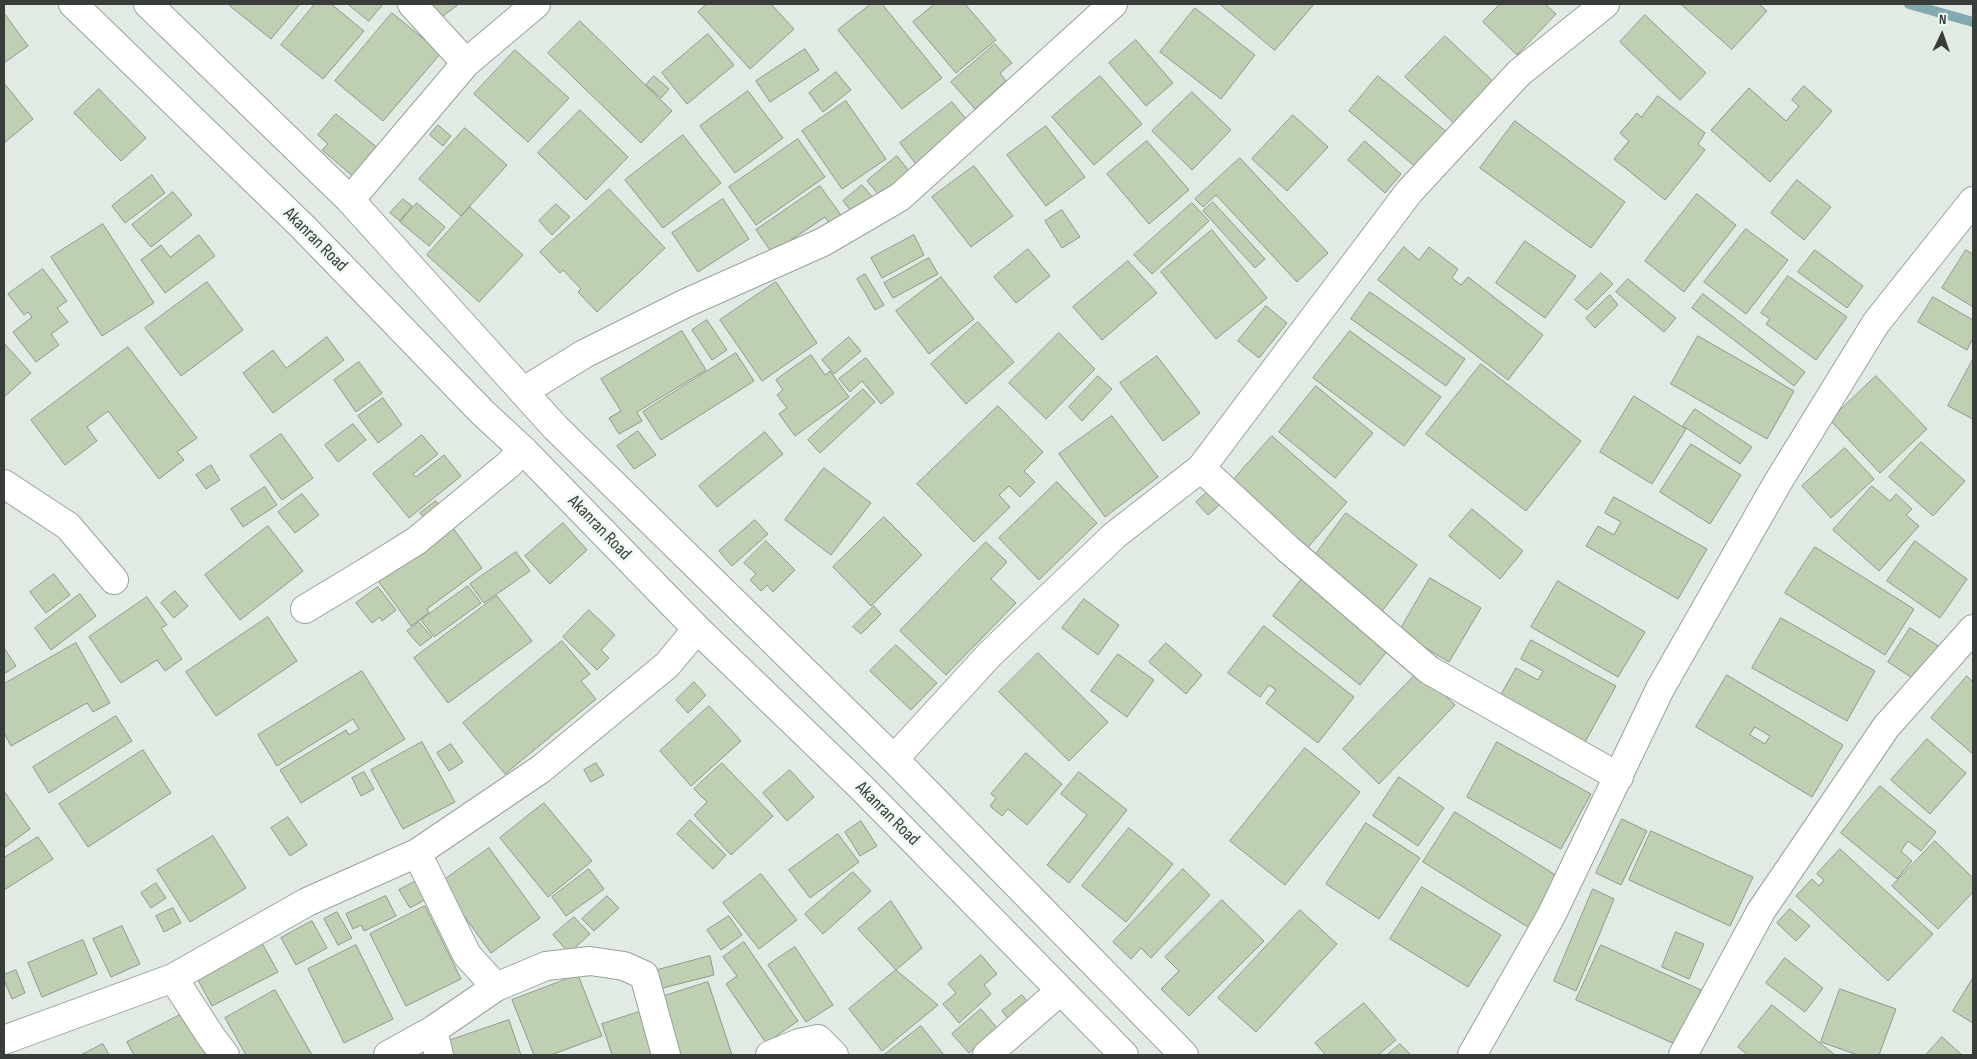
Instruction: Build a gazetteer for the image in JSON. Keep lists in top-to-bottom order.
{
  "streets": {
    "street": ["Akanran Road"]
  },
  "north": "top"
}
